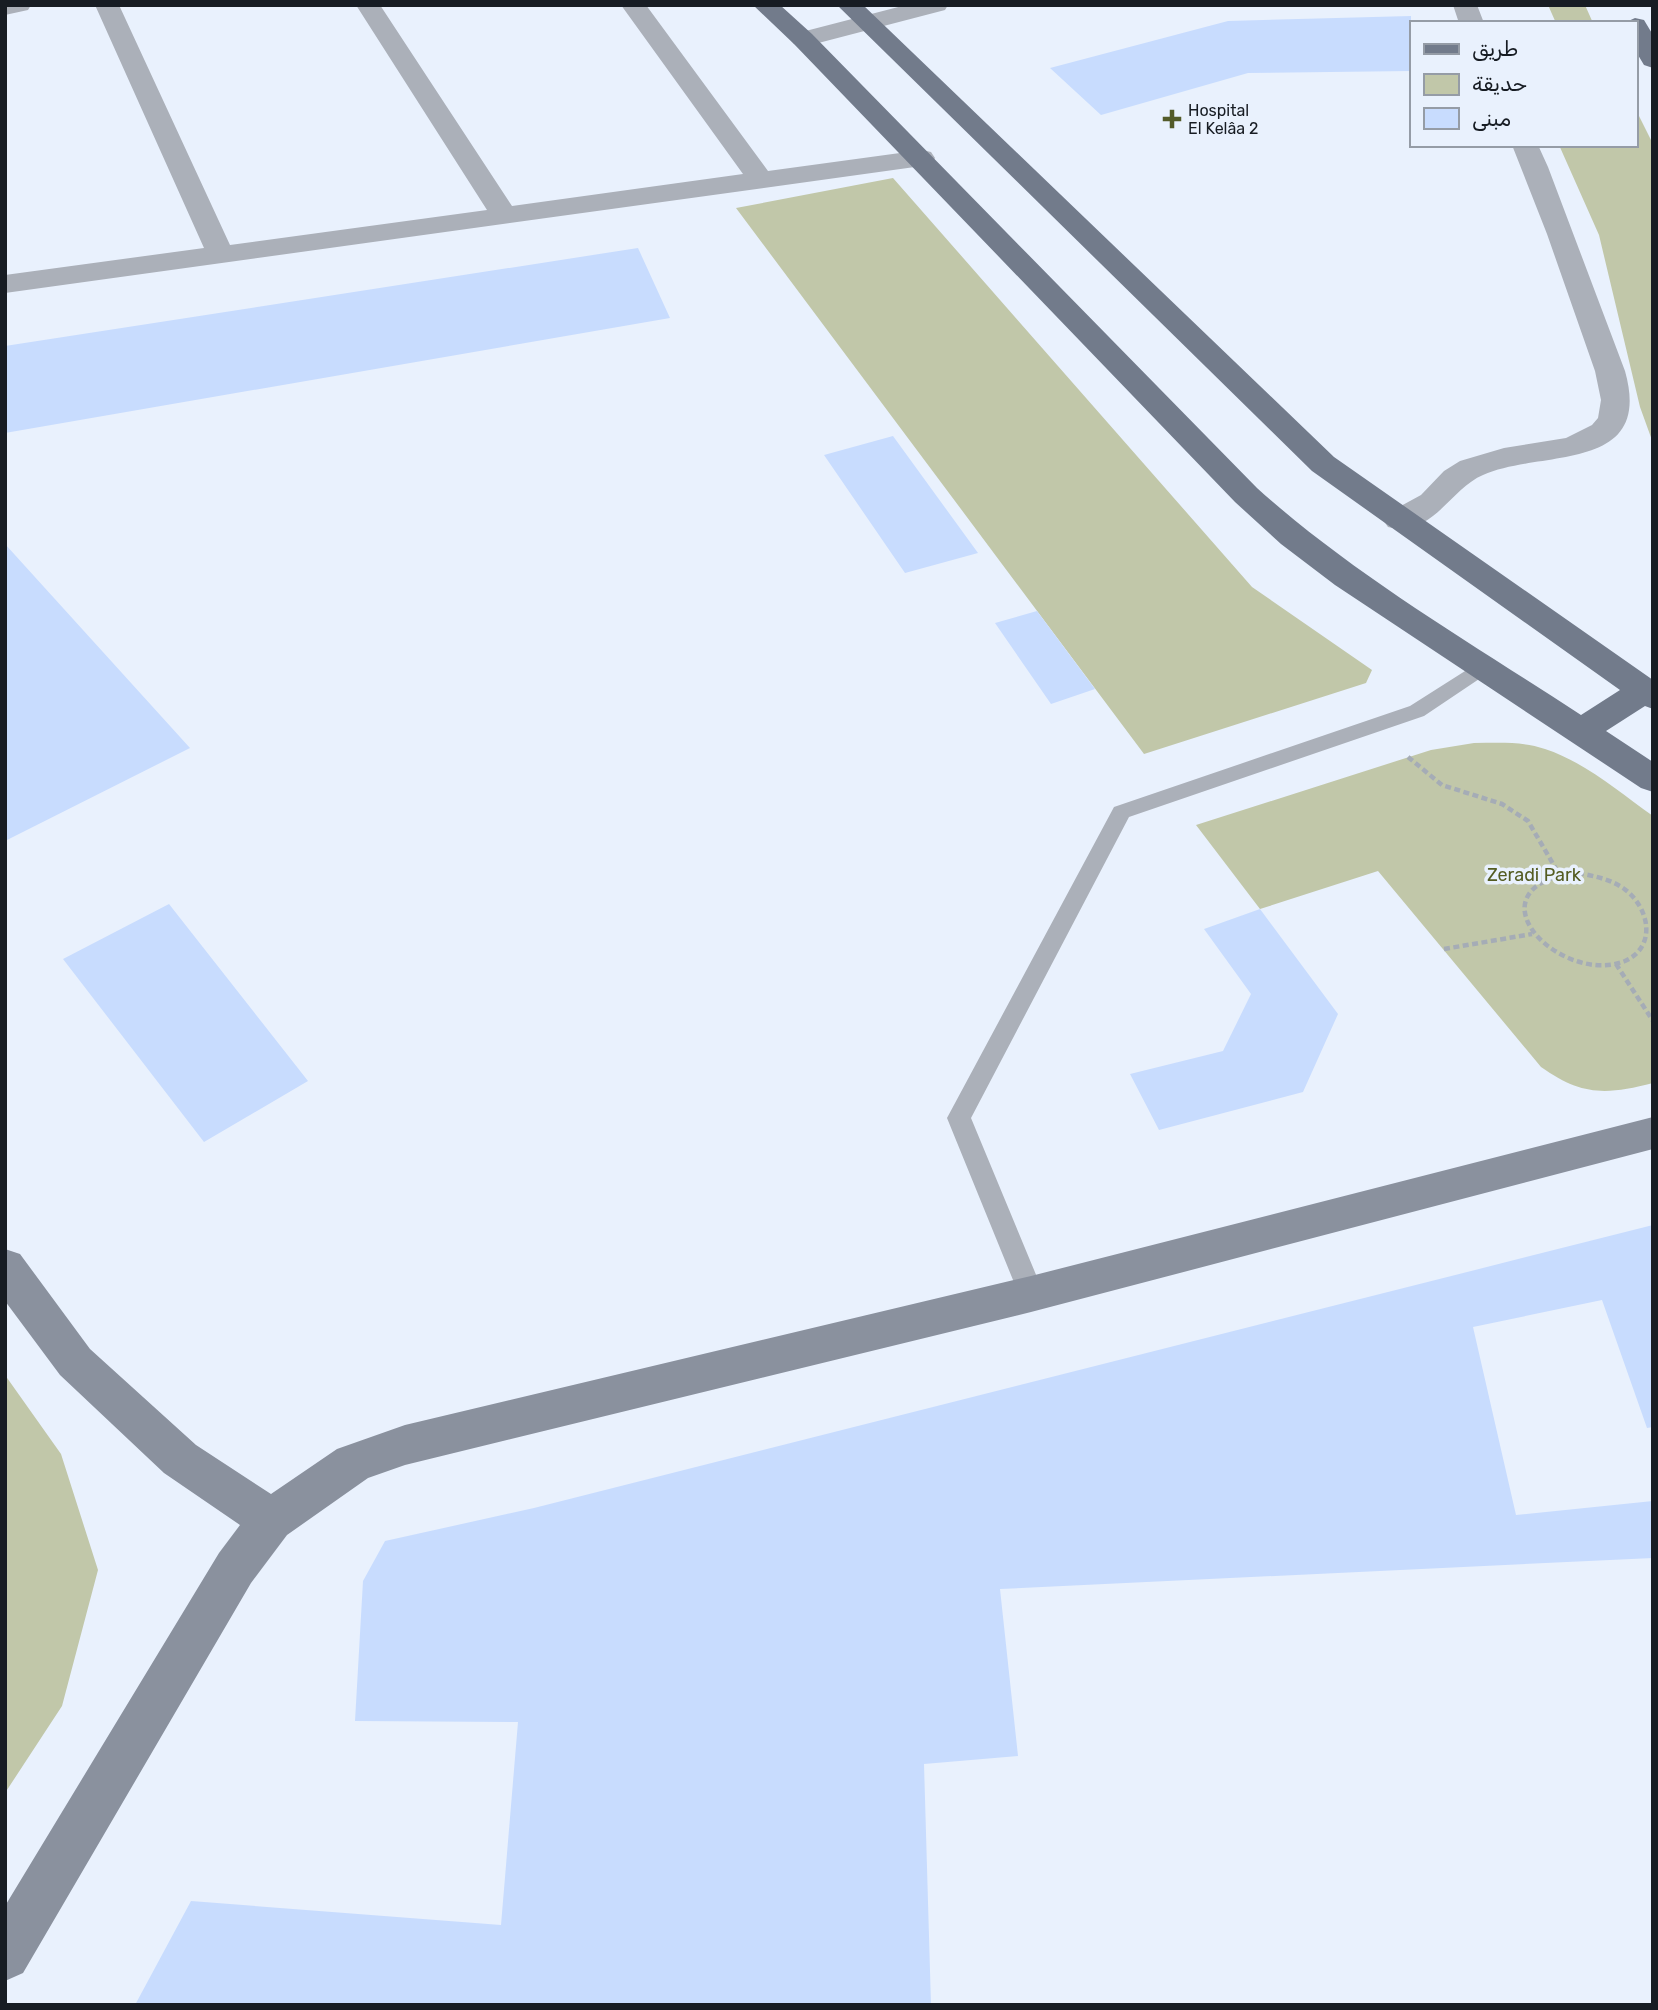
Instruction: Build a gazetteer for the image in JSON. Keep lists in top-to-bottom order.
{
  "parks": ["Zeradi Park"],
  "places": {
    "health": ["Hospital El Kelâa 2"]
  },
  "legend": ["طريق", "حديقة", "مبنى"]
}
